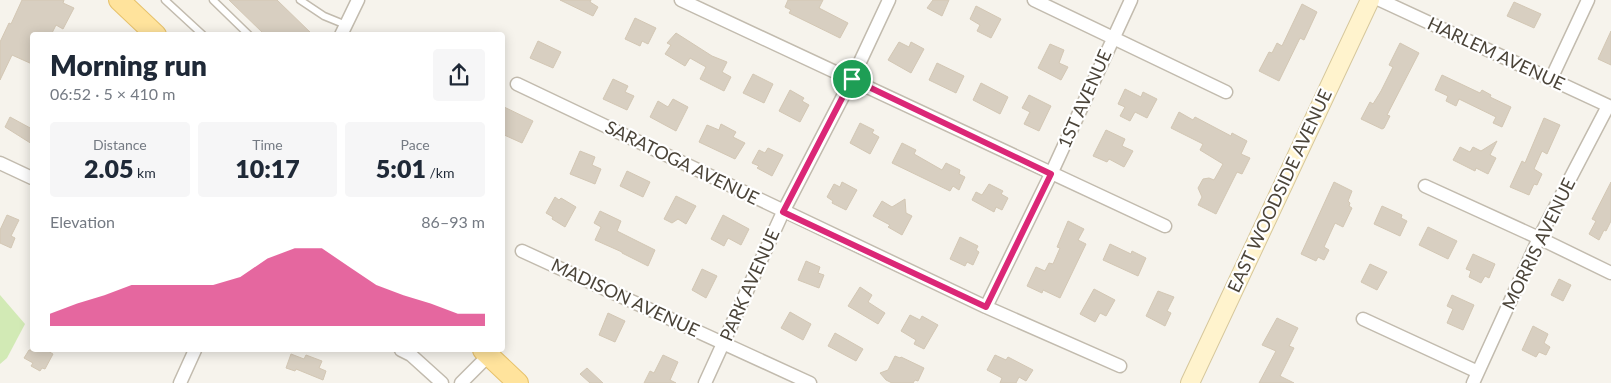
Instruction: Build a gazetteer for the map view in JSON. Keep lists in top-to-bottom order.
{
  "streets": {
    "main road": ["EAST WOODSIDE AVENUE"],
    "street": [
      "HARLEM AVENUE",
      "1ST AVENUE",
      "SARATOGA AVENUE",
      "MORRIS AVENUE",
      "PARK AVENUE",
      "MADISON AVENUE"
    ]
  },
  "crossings": [
    ["HARLEM AVENUE", "MORRIS AVENUE"],
    ["1ST AVENUE", "SARATOGA AVENUE"],
    ["SARATOGA AVENUE", "PARK AVENUE"],
    ["PARK AVENUE", "MADISON AVENUE"]
  ],
  "page": {
    "heading": ["Morning run", "06:52 · 5 × 410 m"],
    "stats": [
      ["Distance", "2.05 km"],
      ["Time", "10:17"],
      ["Pace", "5:01 /km"]
    ],
    "chart": ["Elevation", "86–93 m"]
  }
}
